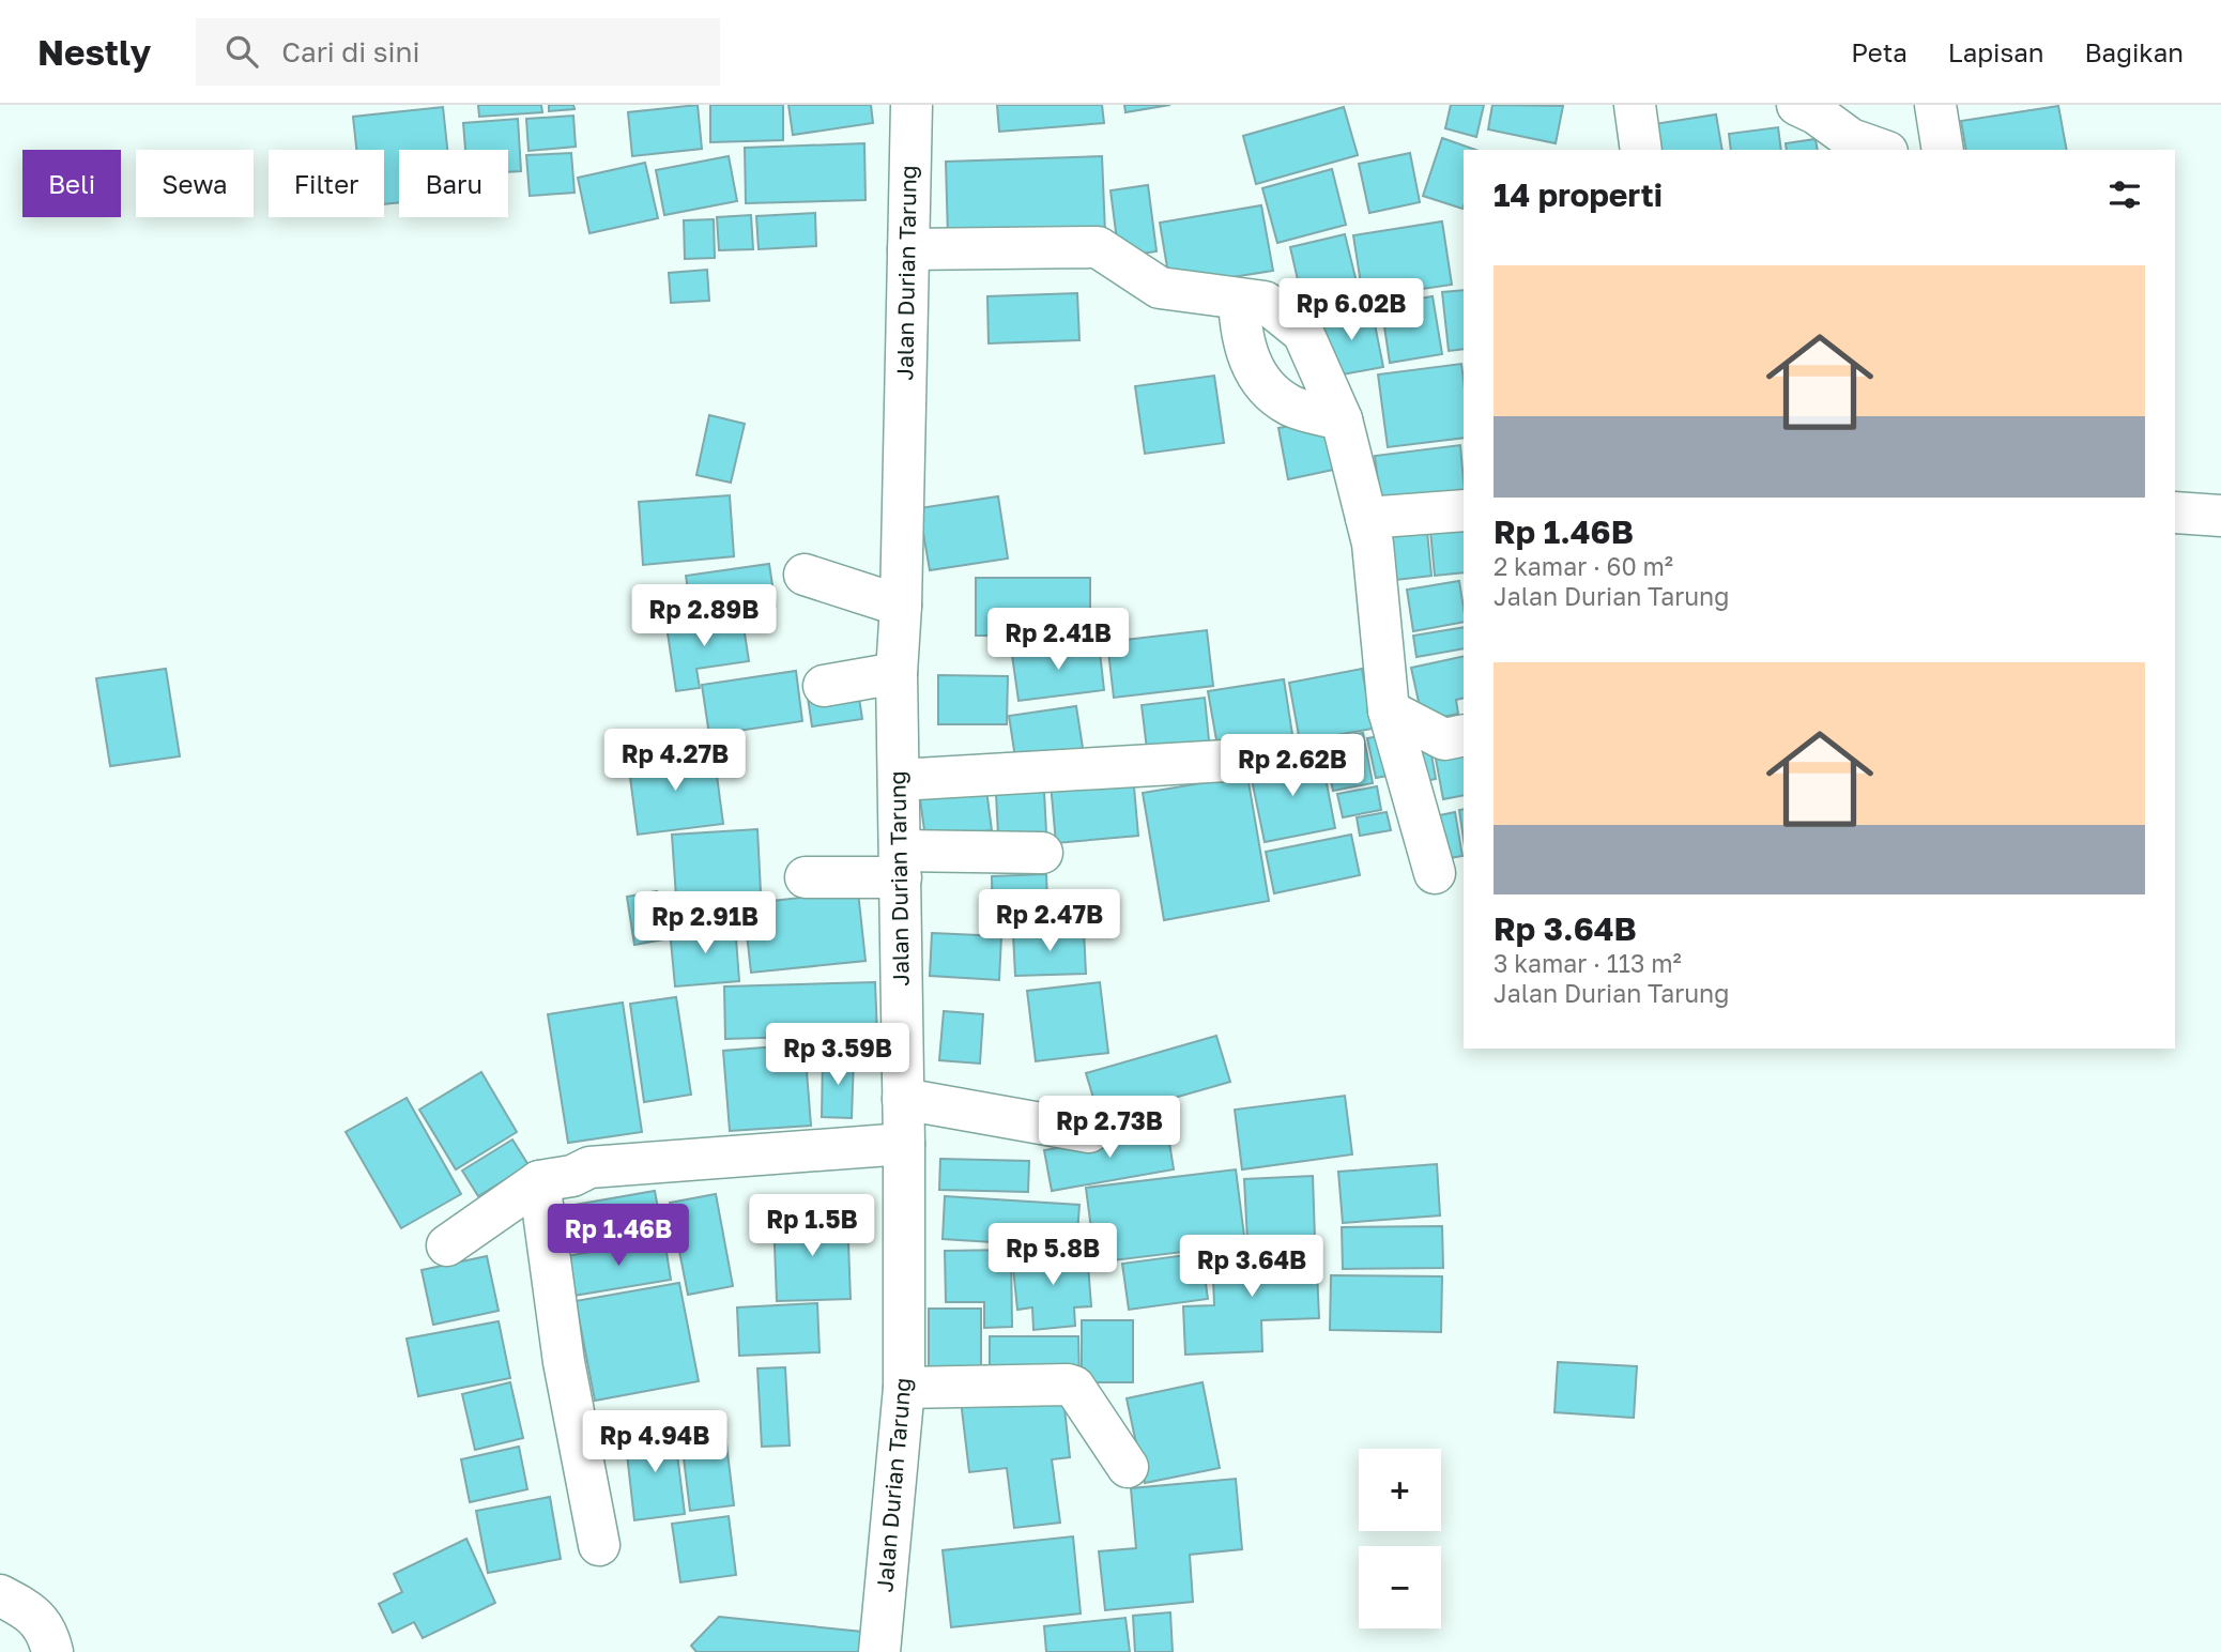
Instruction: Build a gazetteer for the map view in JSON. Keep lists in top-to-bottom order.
{
  "streets": {
    "street": ["Jalan Durian Tarung"]
  },
  "page": {
    "header": "Nestly",
    "search": "Cari di sini",
    "nav": ["Peta", "Lapisan", "Bagikan"],
    "chip": [
      "Beli",
      "Sewa",
      "Filter",
      "Baru"
    ],
    "heading": "14 properti",
    "list": [
      {
        "name": "Rp 1.46B",
        "note": "2 kamar · 60 m² · Jalan Durian Tarung"
      },
      {
        "name": "Rp 3.64B",
        "note": "3 kamar · 113 m² · Jalan Durian Tarung"
      }
    ],
    "price": [
      "Rp 6.02B",
      "Rp 2.89B",
      "Rp 2.41B",
      "Rp 4.27B",
      "Rp 2.62B",
      "Rp 2.47B",
      "Rp 2.91B",
      "Rp 3.59B",
      "Rp 2.73B",
      "Rp 1.5B",
      "Rp 1.46B",
      "Rp 5.8B",
      "Rp 3.64B",
      "Rp 4.94B"
    ],
    "map_buttons": ["+", "−"]
  }
}
